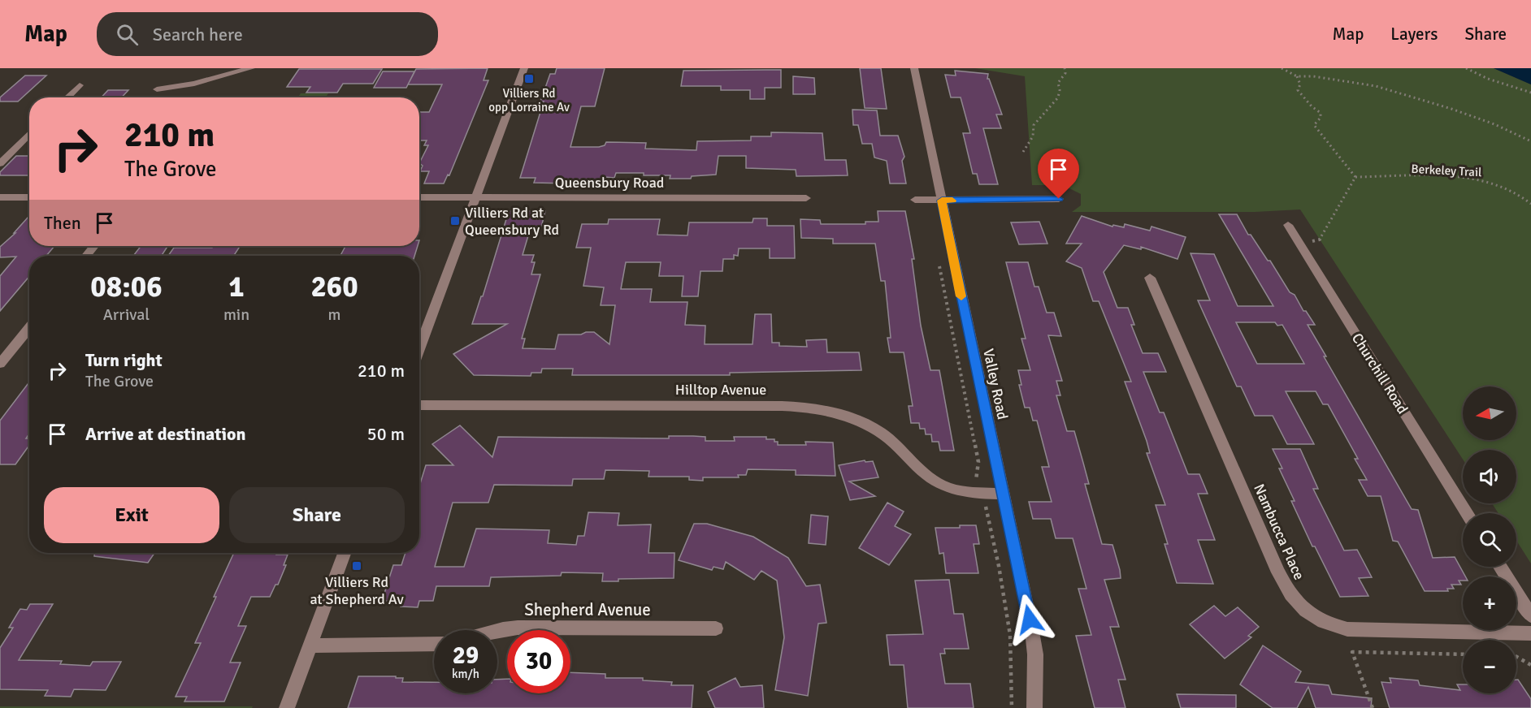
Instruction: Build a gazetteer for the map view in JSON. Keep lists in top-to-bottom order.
{
  "streets": {
    "street": [
      "Queensbury Road",
      "Churchill Road",
      "Valley Road",
      "Hilltop Avenue",
      "Nambucca Place",
      "Shepherd Avenue"
    ],
    "path": ["Berkeley Trail"]
  },
  "crossings": [
    ["Valley Road", "Hilltop Avenue"]
  ],
  "places": {
    "transit": ["Villiers Rd opp Lorraine Av", "Villiers Rd at Queensbury Rd", "Villiers Rd at Shepherd Av"]
  },
  "north": "left",
  "page": {
    "header": "Map",
    "search": "Search here",
    "nav": ["Map", "Layers", "Share"],
    "turn": ["210 m", "The Grove"],
    "then": "Then",
    "eta": [
      "08:06",
      "Arrival",
      "1",
      "min",
      "260",
      "m"
    ],
    "list": [
      {
        "name": "Turn right",
        "note": "The Grove",
        "value": "210 m"
      },
      {
        "name": "Arrive at destination",
        "value": "50 m"
      }
    ],
    "map_buttons": ["+", "−"],
    "buttons": ["Exit", "Share"],
    "speed": "29 km/h",
    "limit": "30"
  }
}
